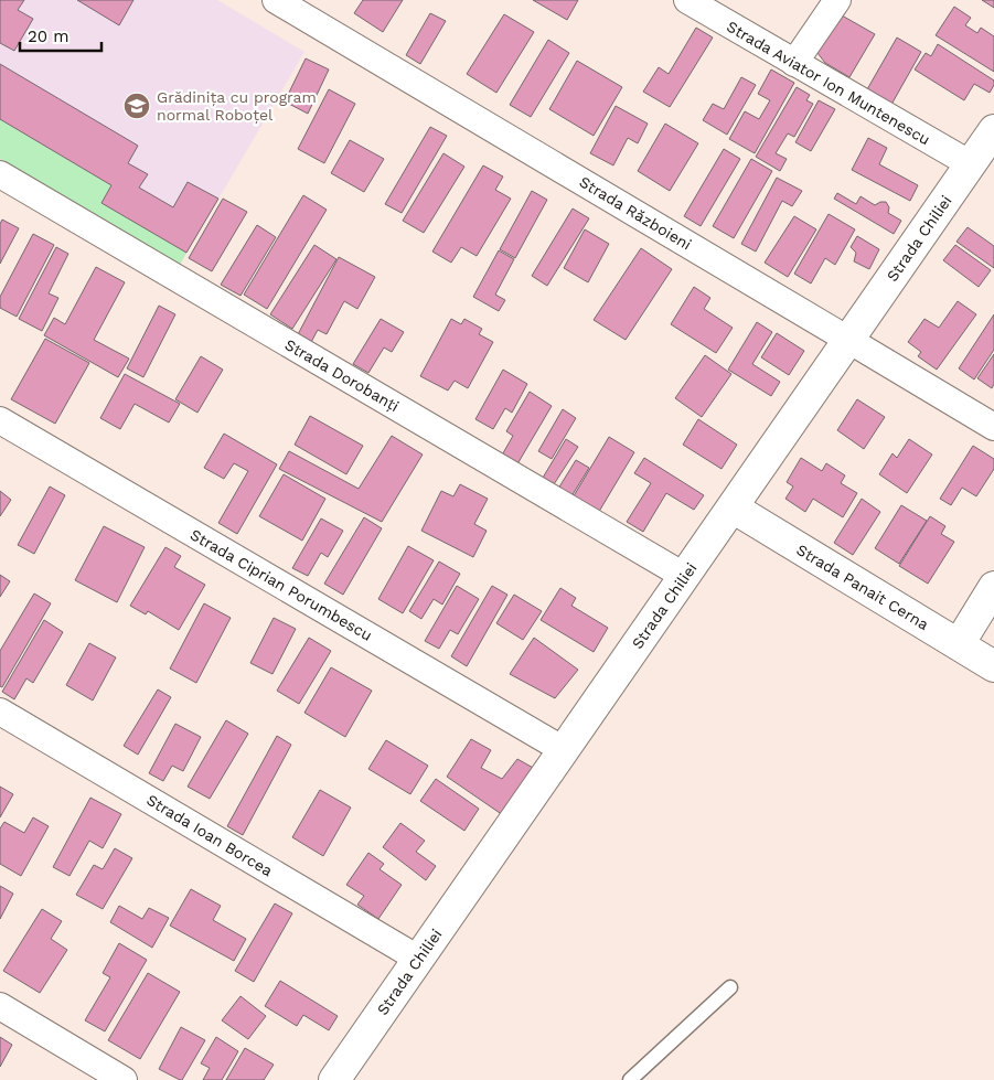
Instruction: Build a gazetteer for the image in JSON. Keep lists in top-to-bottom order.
{
  "streets": {
    "street": [
      "Strada Aviator Ion Muntenescu",
      "Strada Războieni",
      "Strada Chiliei",
      "Strada Dorobanți",
      "Strada Ciprian Porumbescu",
      "Strada Panait Cerna",
      "Strada Ioan Borcea"
    ]
  },
  "crossings": [
    ["Strada Aviator Ion Muntenescu", "Strada Chiliei"],
    ["Strada Războieni", "Strada Chiliei"],
    ["Strada Chiliei", "Strada Dorobanți"],
    ["Strada Chiliei", "Strada Ciprian Porumbescu"],
    ["Strada Chiliei", "Strada Panait Cerna"],
    ["Strada Chiliei", "Strada Ioan Borcea"]
  ],
  "places": {
    "school or university": ["Grădinița cu program normal Roboțel"]
  },
  "scale_bar": "20 m"
}
